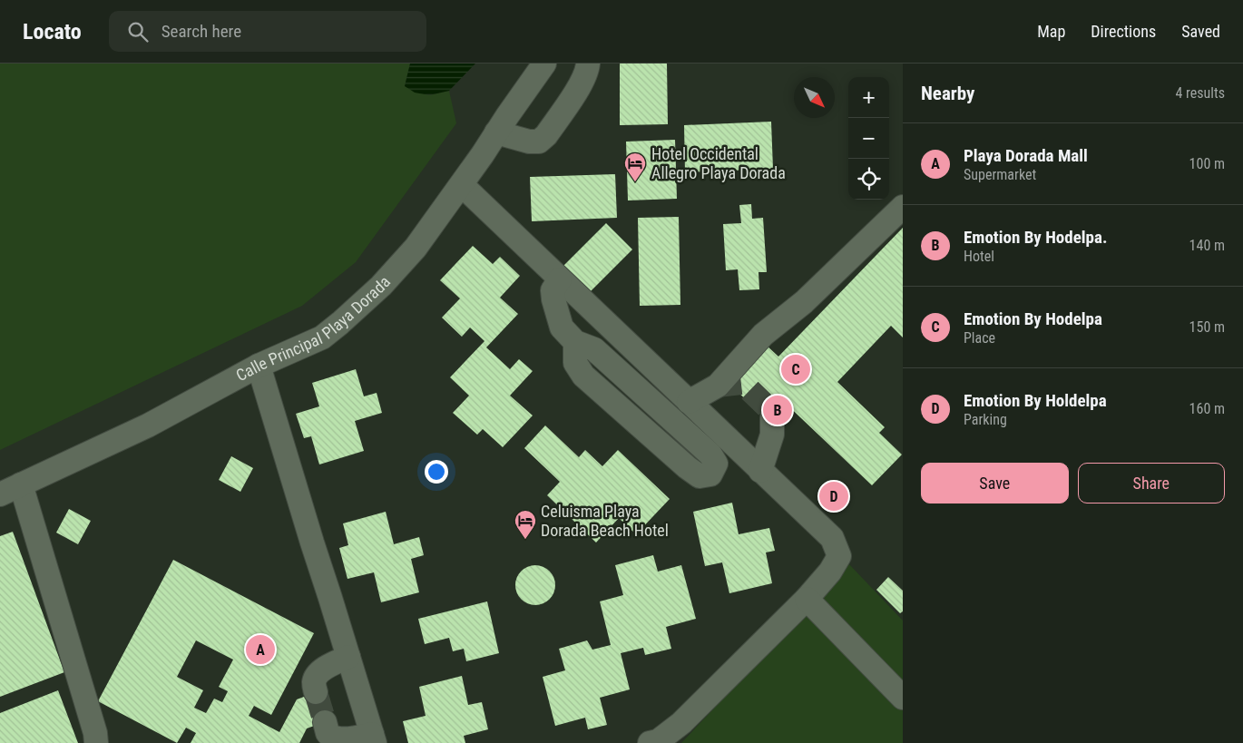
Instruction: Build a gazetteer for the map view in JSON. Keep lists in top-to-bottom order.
{
  "streets": {
    "street": ["Calle Principal Playa Dorada"]
  },
  "places": {
    "hotel": ["Hotel Occidental Allegro Playa Dorada", "Celuisma Playa Dorada Beach Hotel"]
  },
  "north": "bottom right",
  "page": {
    "header": "Locato",
    "search": "Search here",
    "nav": ["Map", "Directions", "Saved"],
    "heading": ["Nearby", "4 results"],
    "map_buttons": ["+", "−"],
    "list": [
      {
        "mark": "A",
        "name": "Playa Dorada Mall",
        "note": "Supermarket",
        "value": "100 m"
      },
      {
        "mark": "B",
        "name": "Emotion By Hodelpa.",
        "note": "Hotel",
        "value": "140 m"
      },
      {
        "mark": "C",
        "name": "Emotion By Hodelpa",
        "note": "Place",
        "value": "150 m"
      },
      {
        "mark": "D",
        "name": "Emotion By Holdelpa",
        "note": "Parking",
        "value": "160 m"
      }
    ],
    "pins": [
      "C",
      "B",
      "D",
      "A"
    ],
    "buttons": ["Save", "Share"]
  }
}
